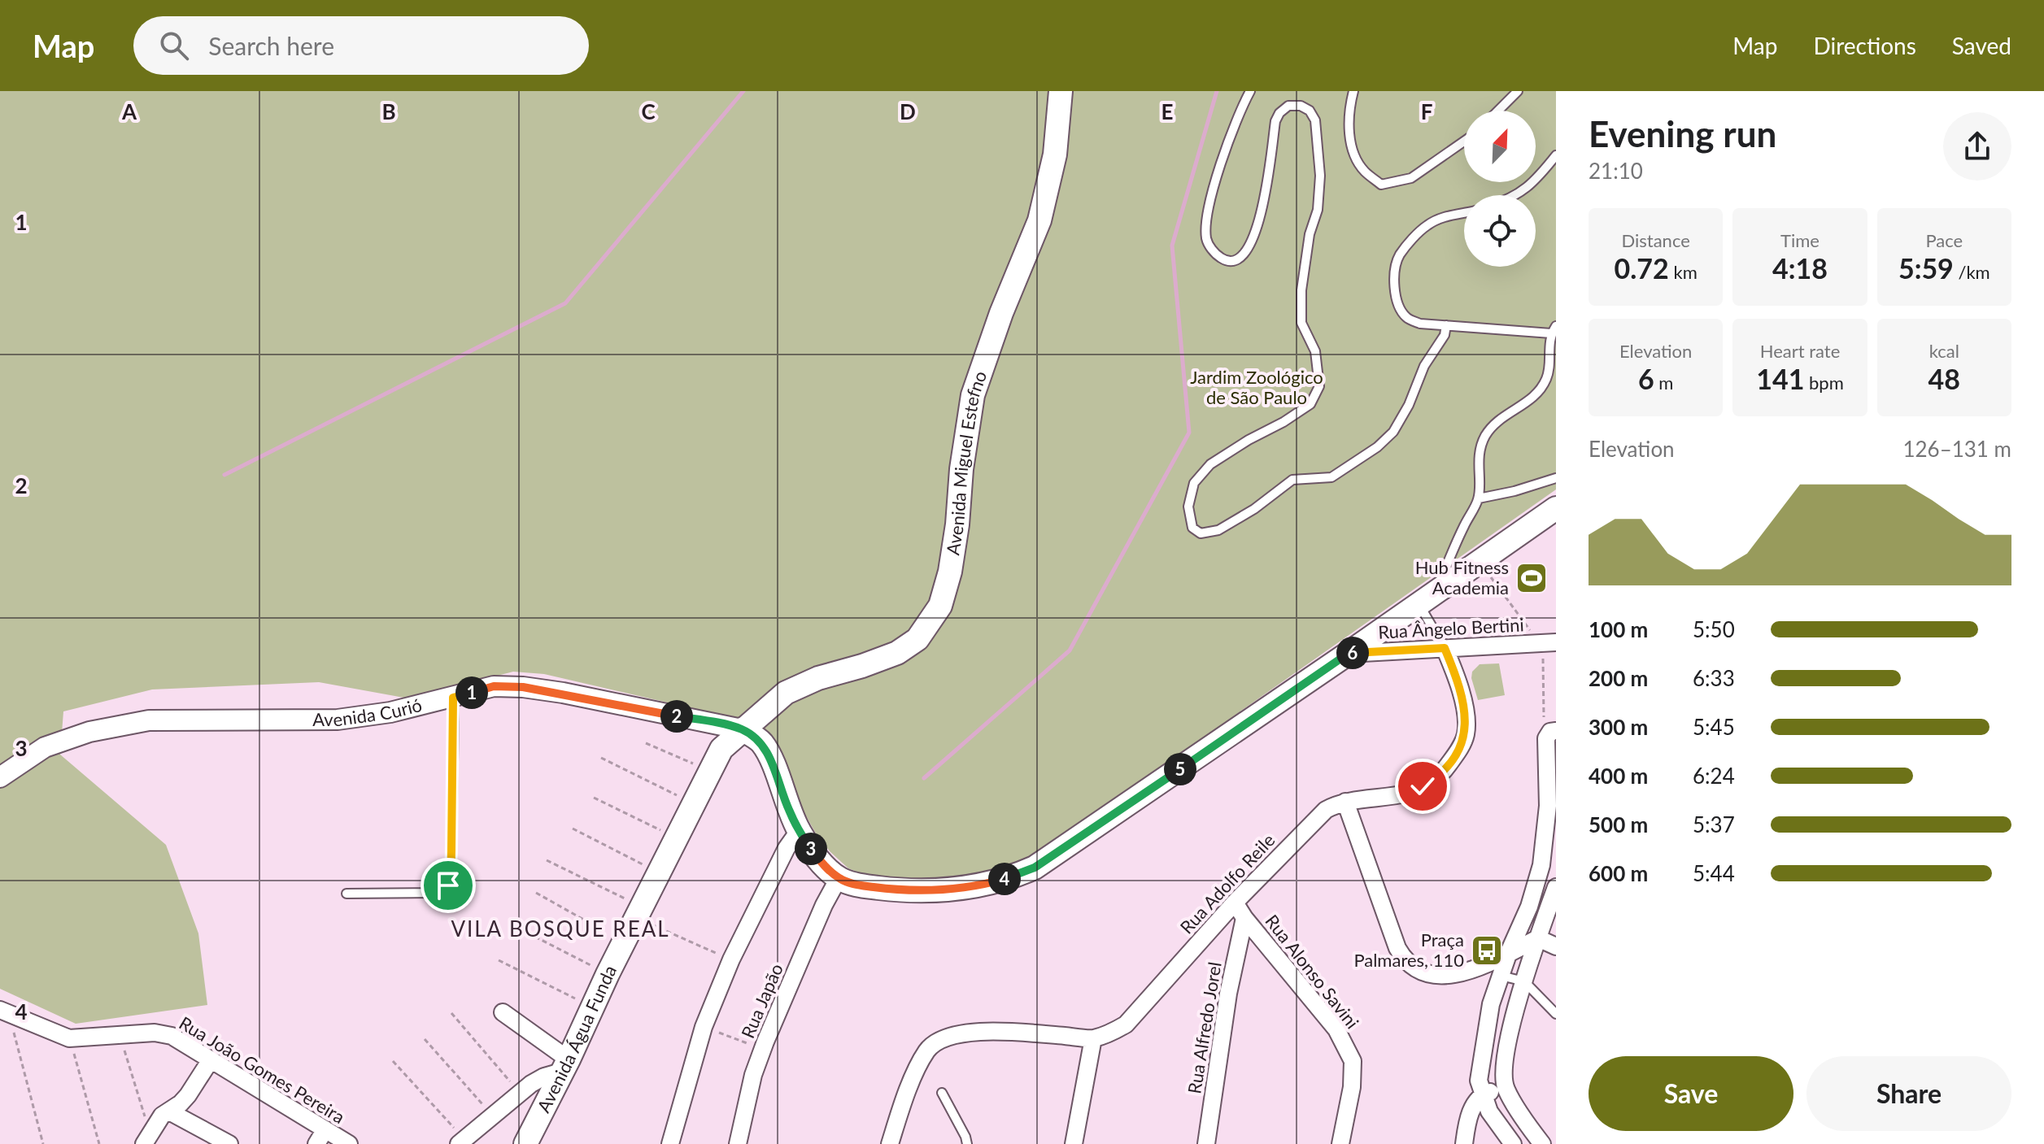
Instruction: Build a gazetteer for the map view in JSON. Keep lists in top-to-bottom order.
{
  "streets": {
    "main road": ["Avenida Miguel Estefno", "Avenida Água Funda"],
    "street": [
      "Rua Ângelo Bertini",
      "Avenida Curió",
      "Rua Adolfo Reile",
      "Rua Alonso Savini",
      "Rua Japão",
      "Rua Alfredo Jorel",
      "Rua João Gomes Pereira"
    ]
  },
  "crossings": [
    ["Avenida Miguel Estefno", "Avenida Curió"],
    ["Avenida Miguel Estefno", "Avenida Água Funda"],
    ["Rua Ângelo Bertini", "Rua Adolfo Reile"],
    ["Avenida Curió", "Avenida Água Funda"],
    ["Rua Adolfo Reile", "Rua Alonso Savini"],
    ["Rua Alonso Savini", "Rua Alfredo Jorel"]
  ],
  "districts": ["VILA BOSQUE REAL"],
  "parks": ["Jardim Zoológico de São Paulo"],
  "places": {
    "sports": ["Hub Fitness Academia"],
    "bus stop": ["Praça Palmares, 110"]
  },
  "north": "top right",
  "page": {
    "header": "Map",
    "search": "Search here",
    "nav": ["Map", "Directions", "Saved"],
    "heading": ["Evening run", "21:10"],
    "stats": [
      ["Distance", "0.72 km"],
      ["Time", "4:18"],
      ["Pace", "5:59 /km"],
      ["Elevation", "6 m"],
      ["Heart rate", "141 bpm"],
      ["kcal", "48"]
    ],
    "chart": ["Elevation", "126–131 m"],
    "list": [
      {
        "name": "100 m",
        "note": "5:50"
      },
      {
        "name": "200 m",
        "note": "6:33"
      },
      {
        "name": "300 m",
        "note": "5:45"
      },
      {
        "name": "400 m",
        "note": "6:24"
      },
      {
        "name": "500 m",
        "note": "5:37"
      },
      {
        "name": "600 m",
        "note": "5:44"
      }
    ],
    "pins": [
      "6",
      "1",
      "2",
      "5",
      "3",
      "4"
    ],
    "buttons": ["Save", "Share"]
  },
  "grid": {
    "columns": [
      "A",
      "B",
      "C",
      "D",
      "E",
      "F"
    ],
    "rows": [
      "1",
      "2",
      "3",
      "4"
    ]
  }
}
